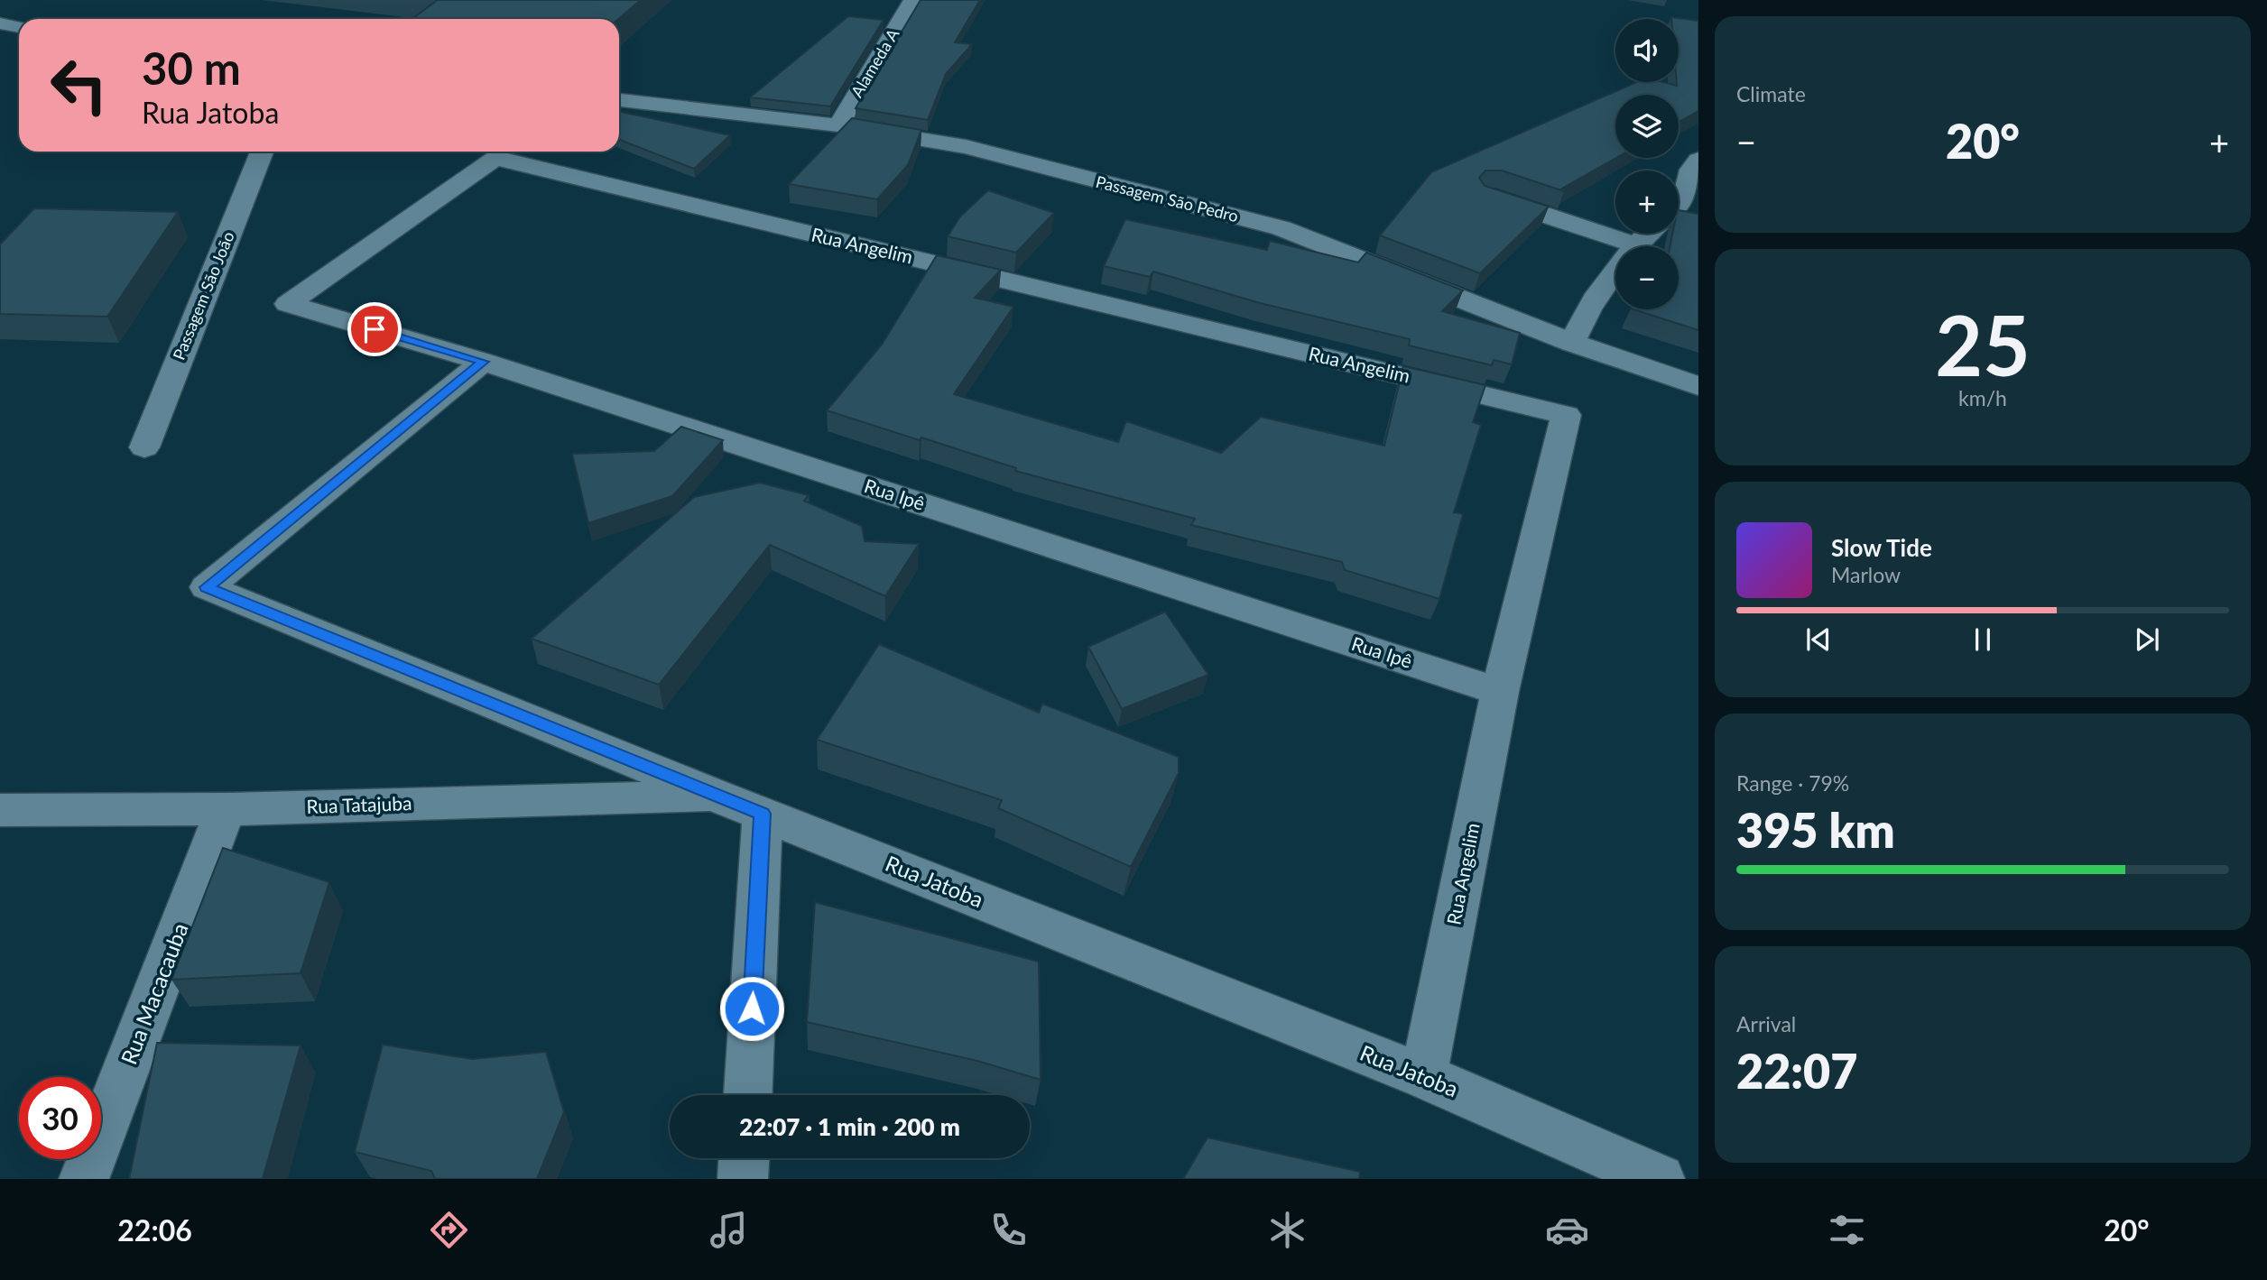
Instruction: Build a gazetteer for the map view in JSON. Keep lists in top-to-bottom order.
{
  "streets": {
    "street": [
      "Alameda A",
      "Passagem São Pedro",
      "Rua Angelim",
      "Passagem São João",
      "Rua Ipê",
      "Rua Tatajuba",
      "Rua Jatoba",
      "Rua Macacauba"
    ]
  },
  "crossings": [
    ["Alameda A", "Passagem São Pedro"],
    ["Rua Angelim", "Rua Ipê"],
    ["Rua Angelim", "Rua Jatoba"],
    ["Rua Ipê", "Rua Jatoba"],
    ["Rua Tatajuba", "Rua Jatoba"],
    ["Rua Tatajuba", "Rua Macacauba"]
  ],
  "page": {
    "tile": [
      "Climate",
      ["25", "km/h"],
      ["Range · 79%", "395 km"],
      ["Arrival", "22:07"]
    ],
    "map_buttons": ["+", "−"],
    "turn": ["30 m", "Rua Jatoba"],
    "heat": ["−", "20°", "+"],
    "song": ["Slow Tide", "Marlow"],
    "limit": "30",
    "trip": "22:07 · 1 min · 200 m",
    "tabs": ["22:06", "20°"]
  }
}
